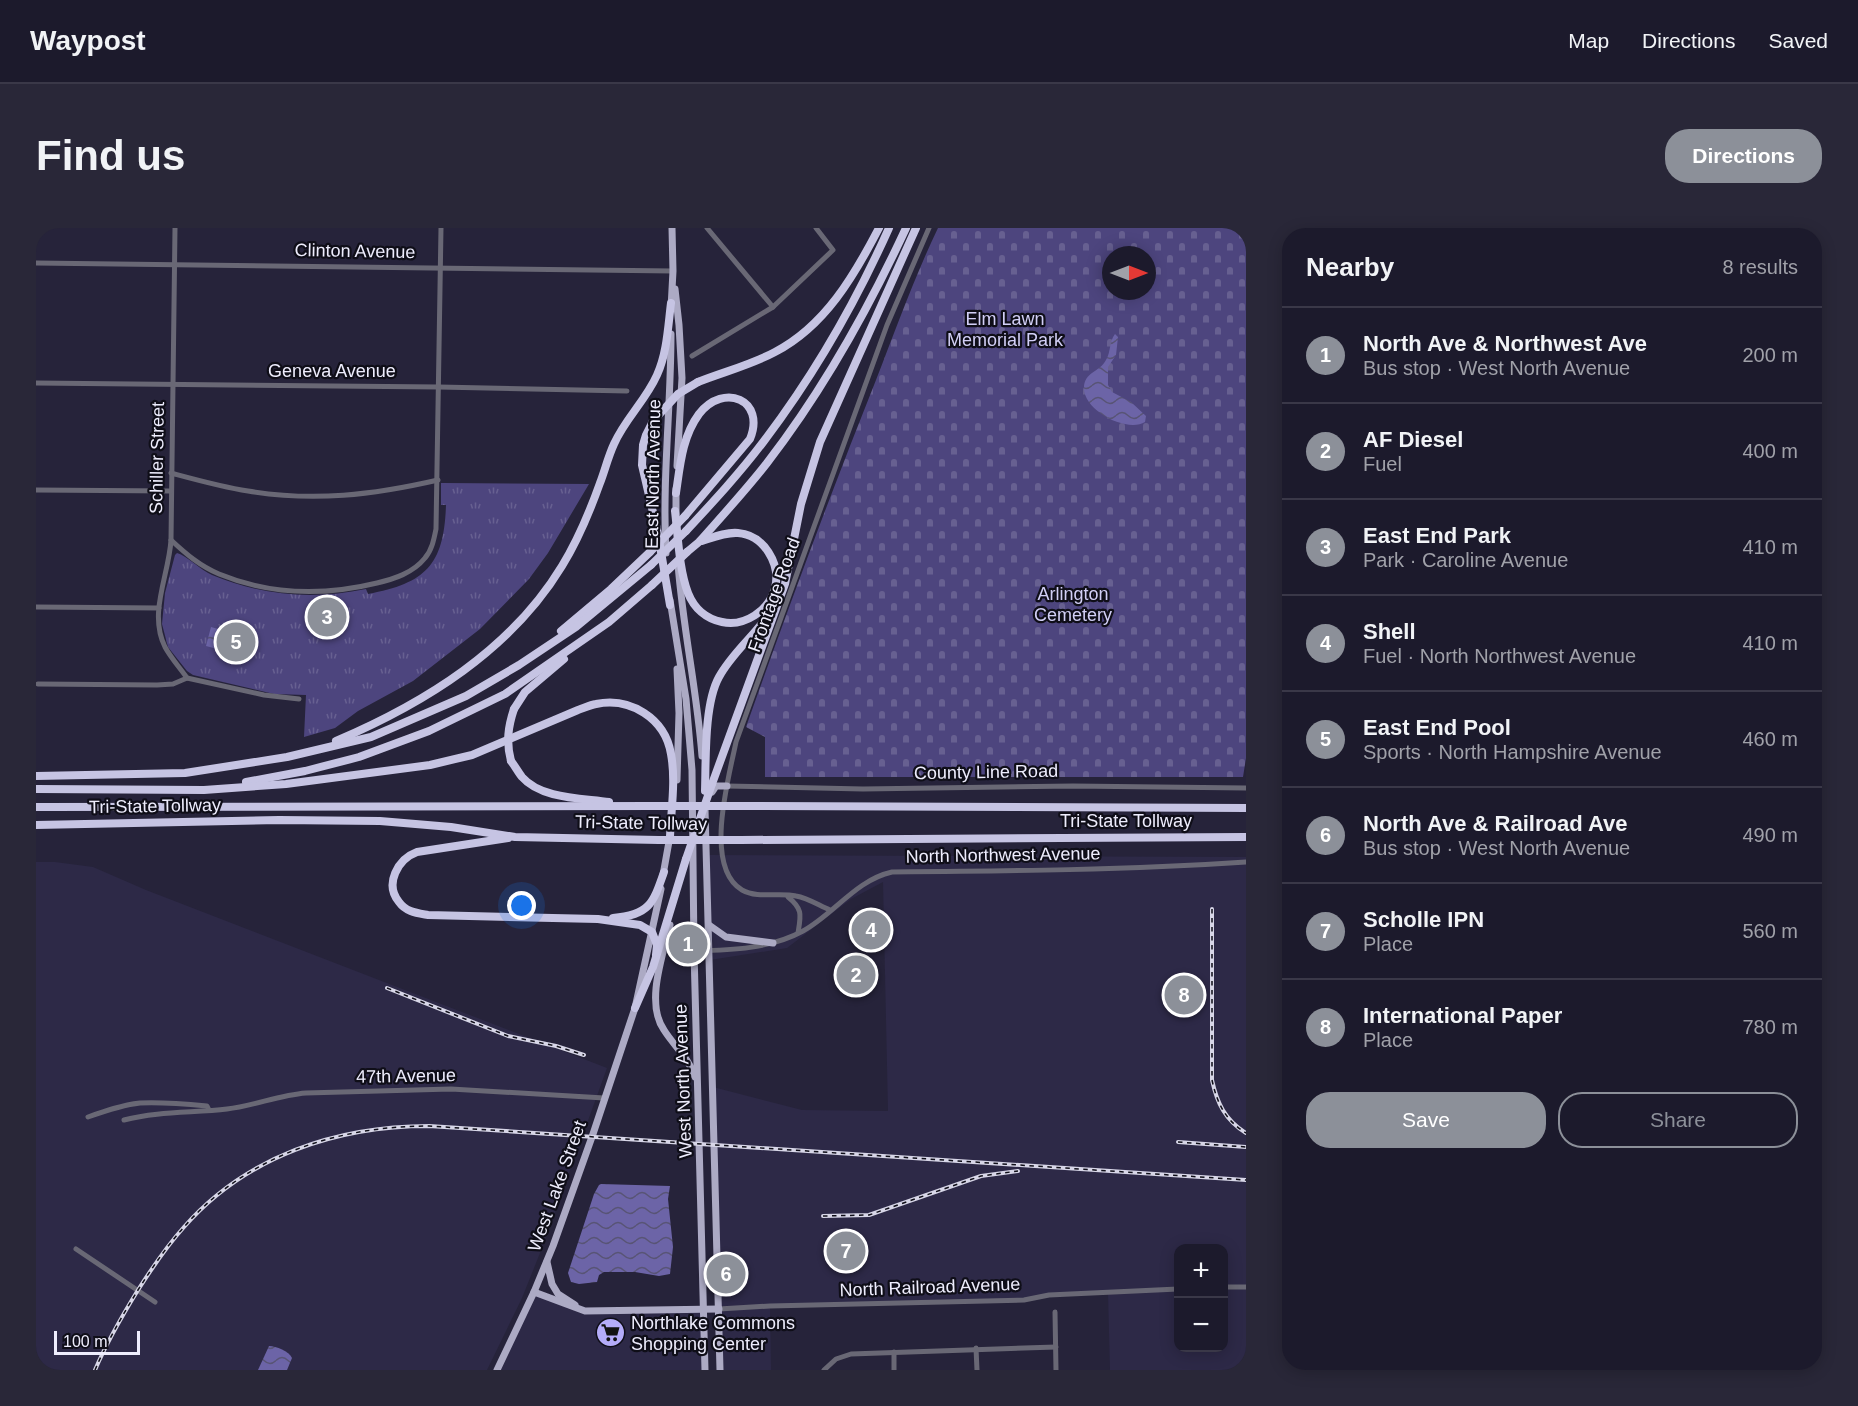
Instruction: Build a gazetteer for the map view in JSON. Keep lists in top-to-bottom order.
{
  "streets": {
    "highway": ["Tri-State Tollway"],
    "main road": ["East North Avenue", "West North Avenue", "West Lake Street"],
    "street": [
      "Clinton Avenue",
      "Geneva Avenue",
      "Schiller Street",
      "Frontage Road",
      "County Line Road",
      "North Northwest Avenue",
      "47th Avenue",
      "North Railroad Avenue"
    ]
  },
  "crossings": [
    ["Clinton Avenue", "Schiller Street"],
    ["Clinton Avenue", "East North Avenue"],
    ["Geneva Avenue", "Schiller Street"],
    ["East North Avenue", "West North Avenue"],
    ["East North Avenue", "West Lake Street"],
    ["Frontage Road", "County Line Road"],
    ["Frontage Road", "North Northwest Avenue"],
    ["North Northwest Avenue", "West North Avenue"],
    ["47th Avenue", "West Lake Street"],
    ["West North Avenue", "North Railroad Avenue"]
  ],
  "parks": ["Elm Lawn Memorial Park", "Arlington Cemetery"],
  "places": {
    "supermarket": ["Northlake Commons Shopping Center"]
  },
  "scale_bar": "100 m",
  "north": "right",
  "page": {
    "header": "Waypost",
    "nav": ["Map", "Directions", "Saved"],
    "buttons": [
      "Directions",
      ["Save", "Share"]
    ],
    "title": "Find us",
    "heading": ["Nearby", "8 results"],
    "list": [
      {
        "mark": "1",
        "name": "North Ave & Northwest Ave",
        "note": "Bus stop · West North Avenue",
        "value": "200 m"
      },
      {
        "mark": "2",
        "name": "AF Diesel",
        "note": "Fuel",
        "value": "400 m"
      },
      {
        "mark": "3",
        "name": "East End Park",
        "note": "Park · Caroline Avenue",
        "value": "410 m"
      },
      {
        "mark": "4",
        "name": "Shell",
        "note": "Fuel · North Northwest Avenue",
        "value": "410 m"
      },
      {
        "mark": "5",
        "name": "East End Pool",
        "note": "Sports · North Hampshire Avenue",
        "value": "460 m"
      },
      {
        "mark": "6",
        "name": "North Ave & Railroad Ave",
        "note": "Bus stop · West North Avenue",
        "value": "490 m"
      },
      {
        "mark": "7",
        "name": "Scholle IPN",
        "note": "Place",
        "value": "560 m"
      },
      {
        "mark": "8",
        "name": "International Paper",
        "note": "Place",
        "value": "780 m"
      }
    ],
    "pins": [
      "3",
      "5",
      "4",
      "1",
      "2",
      "8",
      "7",
      "6"
    ],
    "map_buttons": ["+", "−"],
    "scale": "100 m"
  }
}
